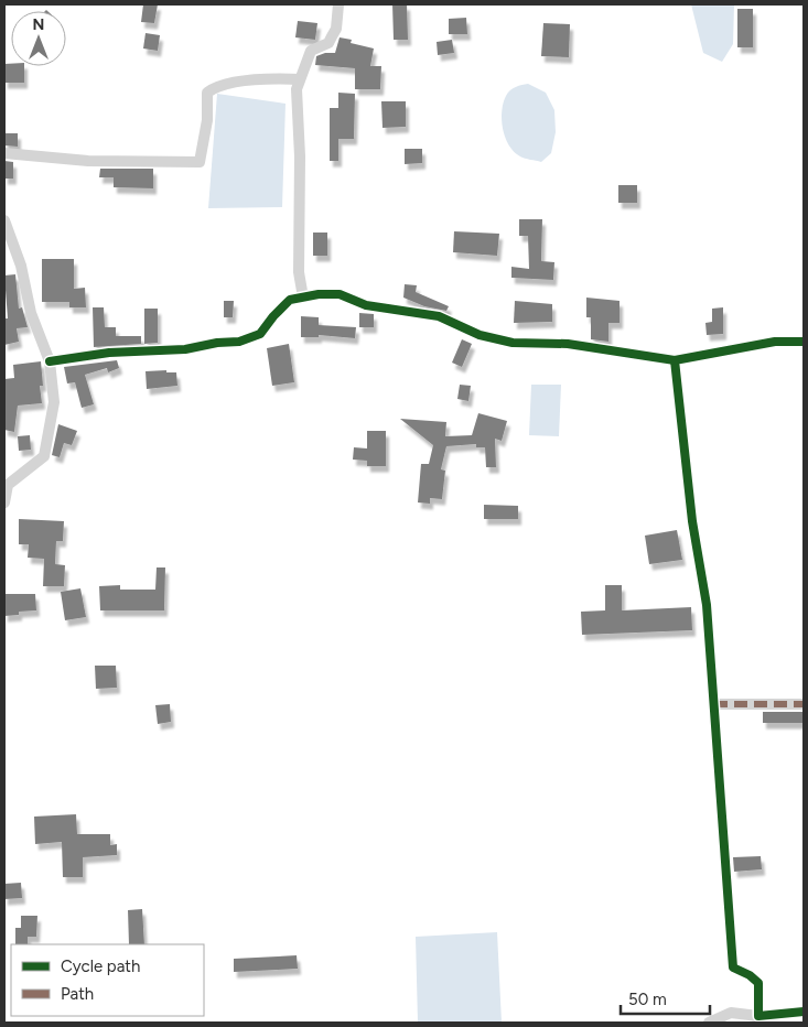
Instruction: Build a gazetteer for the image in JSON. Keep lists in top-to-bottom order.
{
  "legend": ["Cycle path", "Path"],
  "scale_bar": "50 m",
  "north": "top"
}
